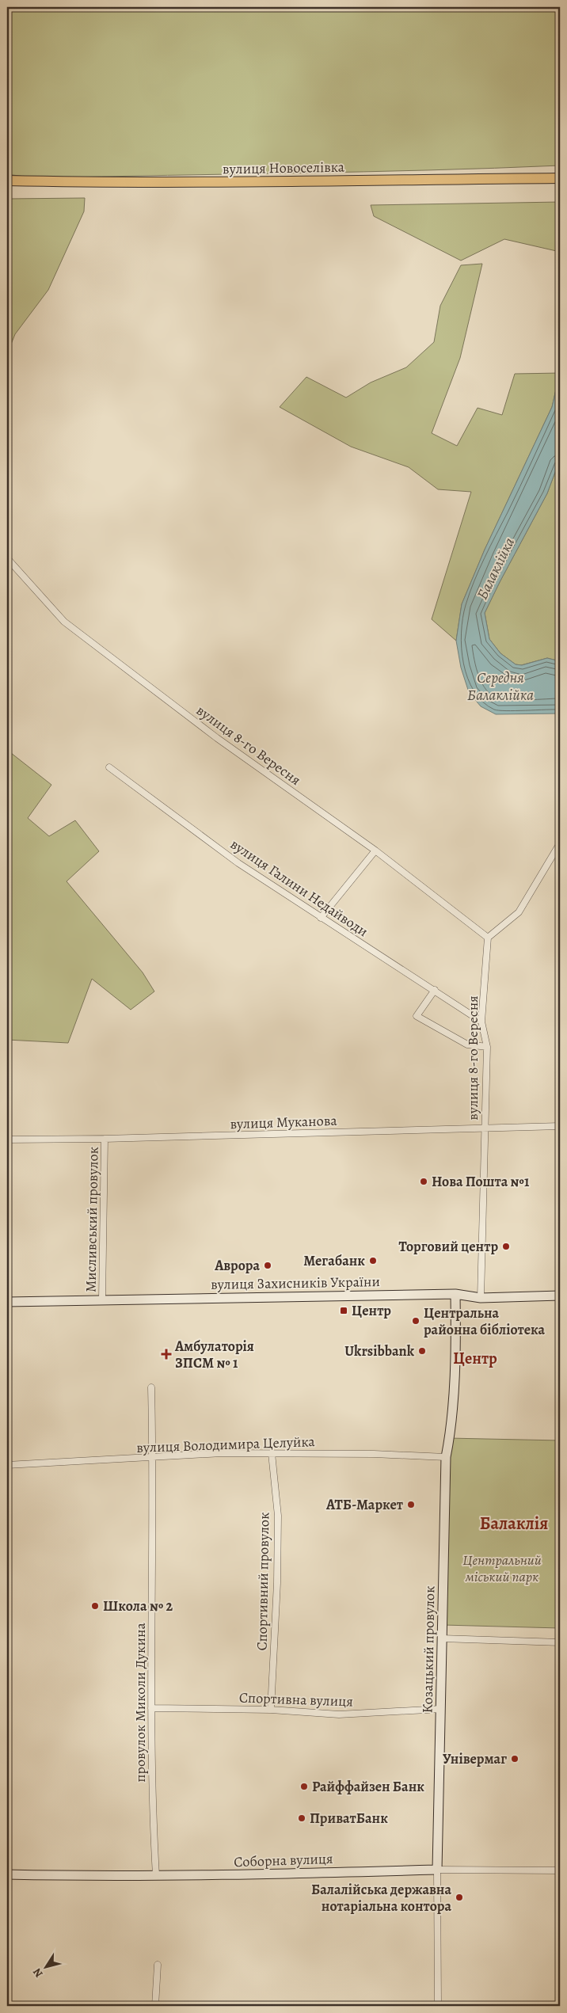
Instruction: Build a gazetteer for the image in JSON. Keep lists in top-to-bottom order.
{
  "streets": {
    "main road": ["вулиця Новоселівка"],
    "street": [
      "вулиця 8-го Вересня",
      "вулиця Галини Недайводи",
      "вулиця Муканова",
      "Мисливський провулок",
      "вулиця Захисників України",
      "вулиця Володимира Целуйка",
      "Спортивний провулок",
      "Козацький провулок",
      "Спортивна вулиця",
      "провулок Миколи Дукина",
      "Соборна вулиця"
    ]
  },
  "crossings": [
    ["вулиця 8-го Вересня", "вулиця Галини Недайводи"],
    ["вулиця 8-го Вересня", "вулиця Муканова"],
    ["вулиця 8-го Вересня", "вулиця Захисників України"],
    ["вулиця Муканова", "Мисливський провулок"],
    ["Мисливський провулок", "вулиця Захисників України"],
    ["вулиця Захисників України", "Козацький провулок"],
    ["вулиця Володимира Целуйка", "Спортивний провулок"],
    ["вулиця Володимира Целуйка", "Козацький провулок"],
    ["вулиця Володимира Целуйка", "провулок Миколи Дукина"],
    ["Спортивний провулок", "Спортивна вулиця"],
    ["Козацький провулок", "Спортивна вулиця"],
    ["Козацький провулок", "Соборна вулиця"],
    ["Спортивна вулиця", "провулок Миколи Дукина"],
    ["провулок Миколи Дукина", "Соборна вулиця"]
  ],
  "districts": ["Центр", "Балаклія"],
  "water": ["Балаклійка", "Середня Балаклійка"],
  "parks": ["Центральний міський парк"],
  "places": {
    "other": [
      "Нова Пошта №1",
      "Торговий центр",
      "Мегабанк",
      "Аврора",
      "Центральна районна бібліотека",
      "Ukrsibbank",
      "АТБ-Маркет",
      "Школа № 2",
      "Універмаг",
      "Райффайзен Банк",
      "ПриватБанк",
      "Балалійська державна нотаріальна контора"
    ],
    "transit": ["Центр"],
    "health": ["Амбулаторія ЗПСМ № 1"]
  },
  "north": "bottom left"
}
